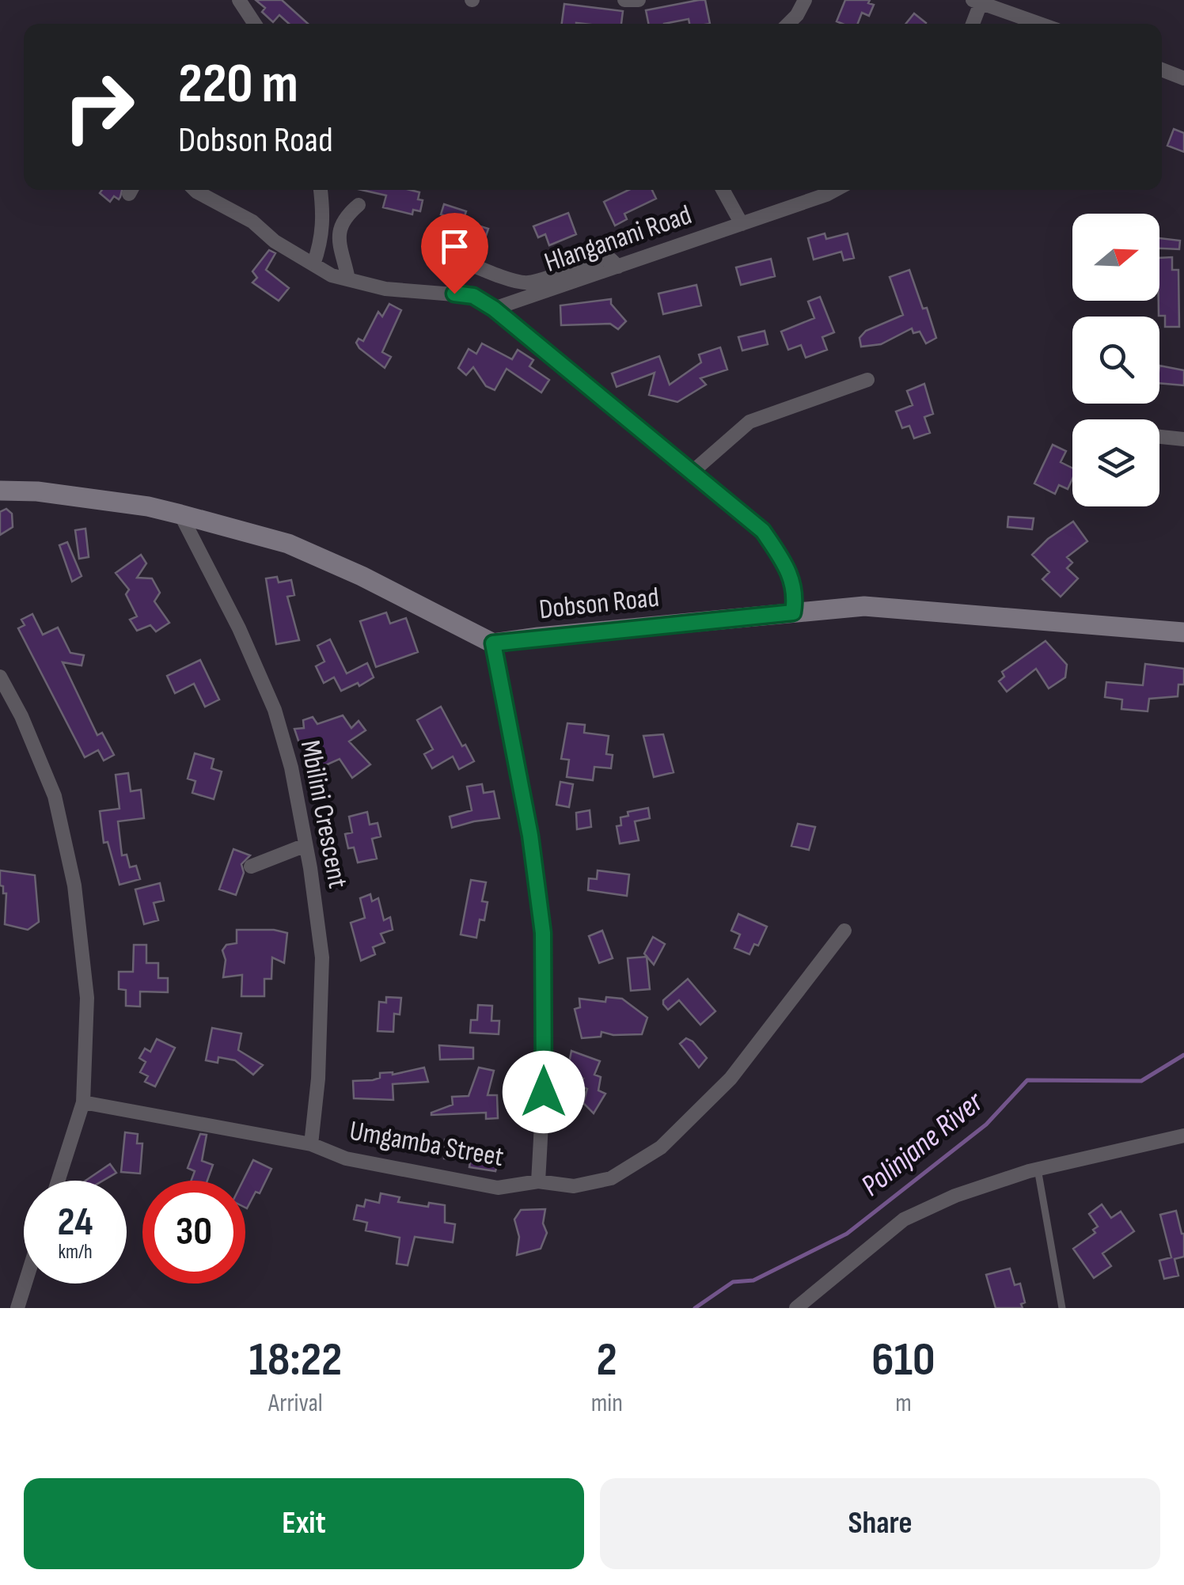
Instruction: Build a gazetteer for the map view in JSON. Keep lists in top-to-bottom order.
{
  "streets": {
    "street": [
      "Hlanganani Road",
      "Dobson Road",
      "Mbilini Crescent",
      "Umgamba Street"
    ]
  },
  "crossings": [
    ["Mbilini Crescent", "Umgamba Street"]
  ],
  "water": ["Polinjane River"],
  "north": "right",
  "page": {
    "turn": ["220 m", "Dobson Road"],
    "speed": "24 km/h",
    "limit": "30",
    "eta": [
      "18:22",
      "Arrival",
      "2",
      "min",
      "610",
      "m"
    ],
    "buttons": ["Exit", "Share"]
  }
}
